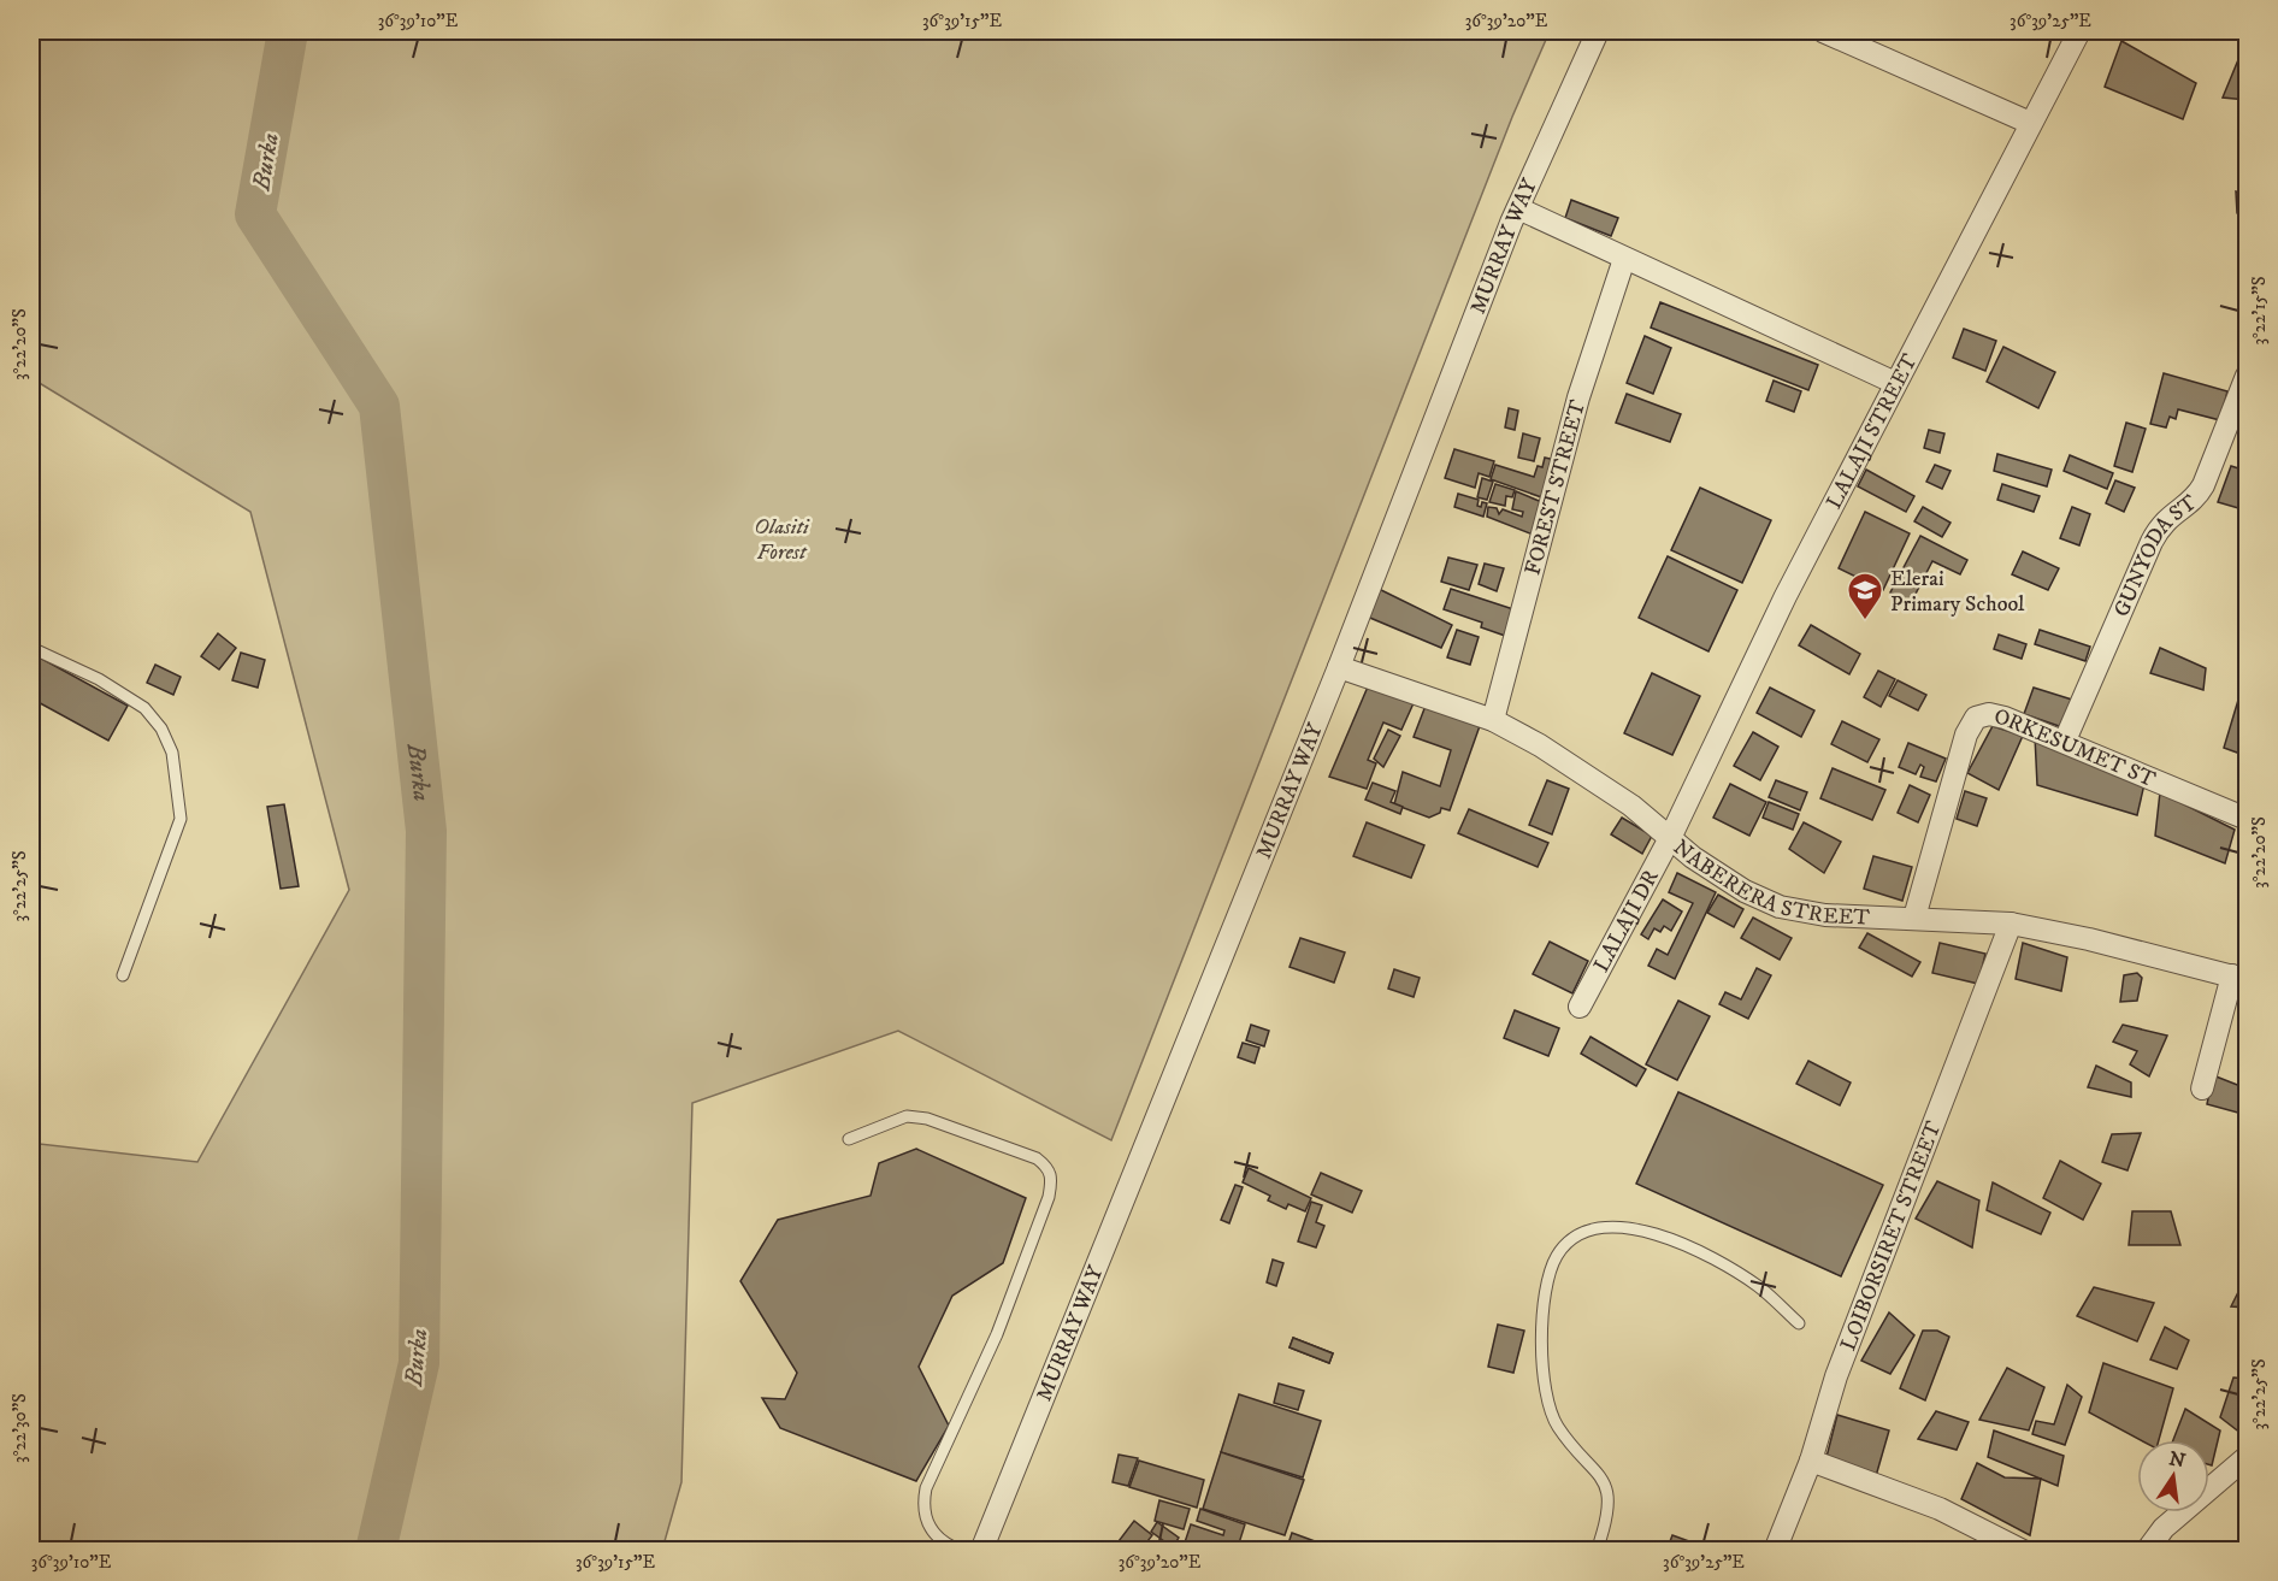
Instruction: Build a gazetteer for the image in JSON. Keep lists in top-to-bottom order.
{
  "streets": {
    "street": [
      "MURRAY WAY",
      "LALAJI STREET",
      "FOREST STREET",
      "GUNYODA ST",
      "ORKESUMET ST",
      "NABERERA STREET",
      "LALAJI DR",
      "LOIBORSIRET STREET"
    ]
  },
  "crossings": [
    ["MURRAY WAY", "NABERERA STREET"],
    ["LALAJI STREET", "NABERERA STREET"],
    ["LALAJI STREET", "LALAJI DR"],
    ["FOREST STREET", "NABERERA STREET"],
    ["GUNYODA ST", "ORKESUMET ST"],
    ["ORKESUMET ST", "NABERERA STREET"],
    ["NABERERA STREET", "LALAJI DR"],
    ["NABERERA STREET", "LOIBORSIRET STREET"]
  ],
  "water": ["Burka"],
  "parks": ["Olasiti Forest"],
  "places": {
    "school or university": ["Elerai Primary School"]
  },
  "north": "top",
  "coordinates": [
    "36°39'10\"E",
    "36°39'15\"E",
    "36°39'20\"E",
    "36°39'25\"E",
    "3°22'15\"S",
    "3°22'20\"S",
    "3°22'25\"S",
    "3°22'30\"S"
  ]
}
